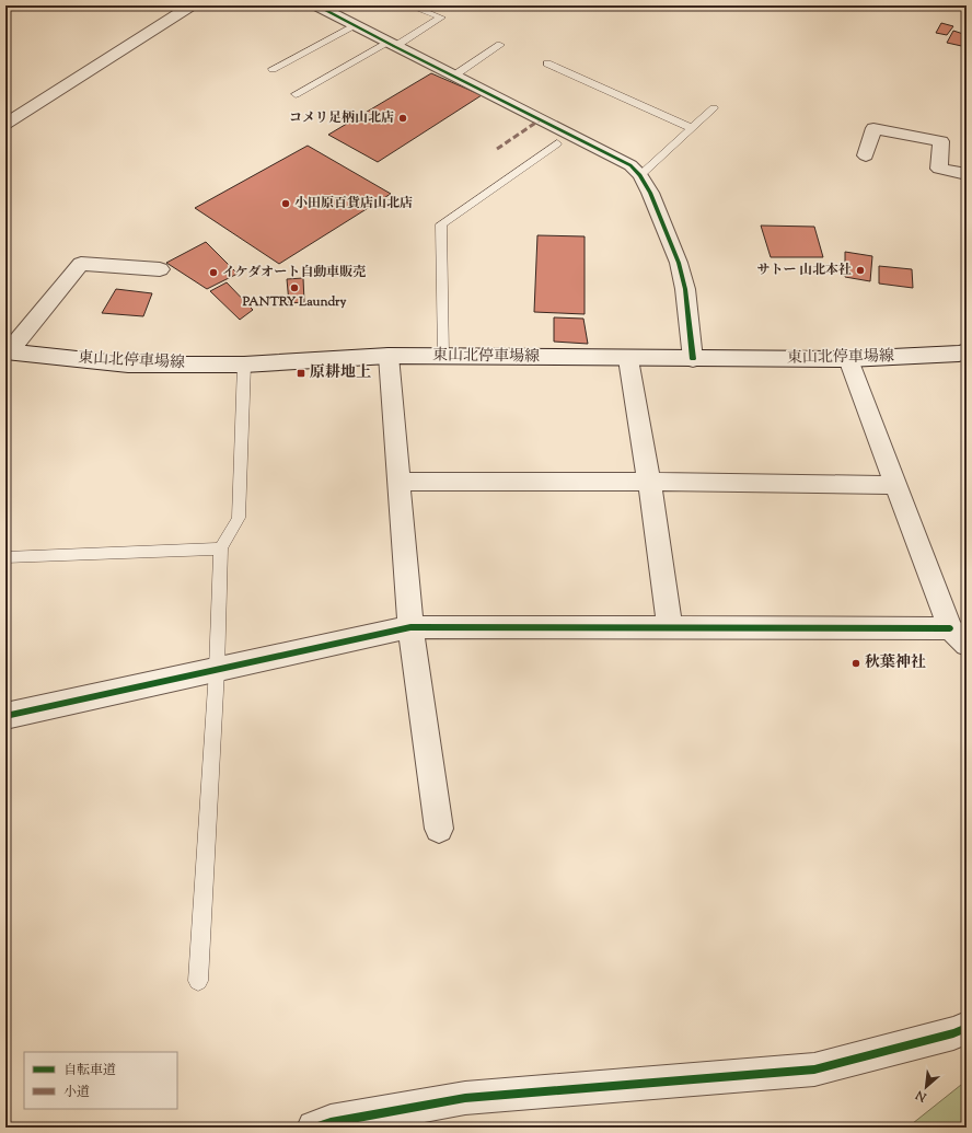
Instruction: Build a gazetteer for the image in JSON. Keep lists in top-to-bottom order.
{
  "streets": {
    "street": ["東山北停車場線"]
  },
  "places": {
    "other": [
      "コメリ足柄山北店",
      "小田原百貨店山北店",
      "サトー 山北本社",
      "イケダオート自動車販売",
      "PANTRY Laundry",
      "秋葉神社"
    ],
    "transit": ["原耕地上"]
  },
  "legend": ["自転車道", "小道"],
  "north": "bottom left"
}
